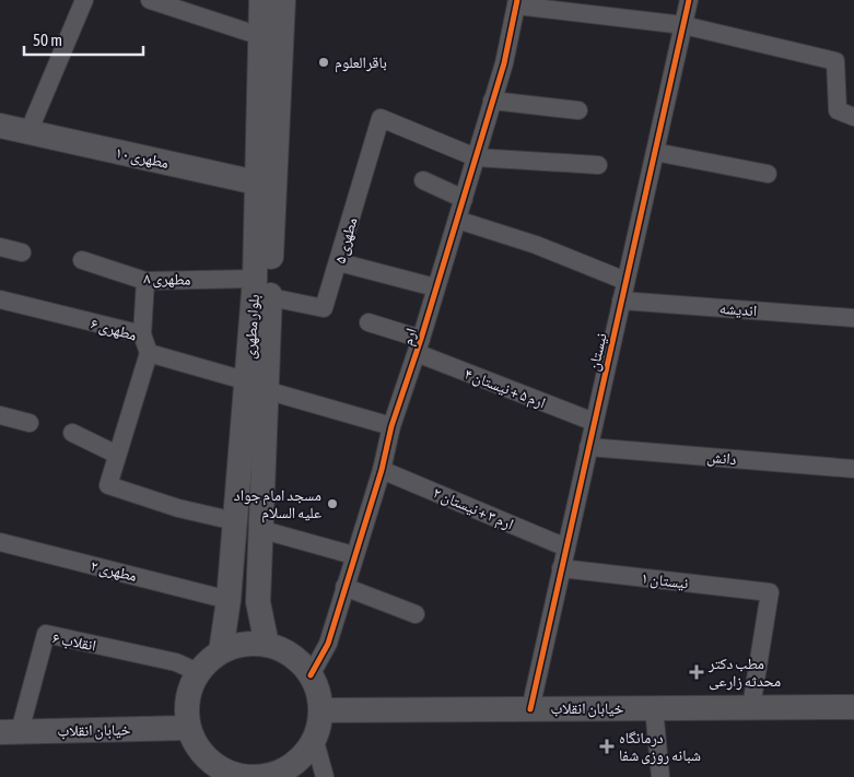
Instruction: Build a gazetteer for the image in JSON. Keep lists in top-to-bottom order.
{
  "streets": {
    "main road": ["مطهری ۱۰", "بلوار مطهری", "خیابان انقلاب"],
    "street": [
      "مطهری ۵",
      "مطهری ۸",
      "اندیشه",
      "مطهری ۶",
      "ارم",
      "نیستان",
      "ارم ۵ + نیستان ۴",
      "دانش",
      "ارم ۳ + نیستان ۲",
      "مطهری ۲",
      "نیستان ۱",
      "انقلاب ۶"
    ]
  },
  "crossings": [
    ["مطهری ۱۰", "بلوار مطهری"],
    ["مطهری ۵", "مطهری ۸"],
    ["مطهری ۵", "بلوار مطهری"],
    ["مطهری ۵", "ارم"],
    ["مطهری ۸", "بلوار مطهری"],
    ["اندیشه", "نیستان"],
    ["بلوار مطهری", "مطهری ۶"],
    ["بلوار مطهری", "ارم"],
    ["بلوار مطهری", "مطهری ۲"],
    ["بلوار مطهری", "انقلاب ۶"],
    ["بلوار مطهری", "خیابان انقلاب"],
    ["مطهری ۶", "ارم"],
    ["ارم", "ارم ۵ + نیستان ۴"],
    ["ارم", "ارم ۳ + نیستان ۲"],
    ["ارم", "انقلاب ۶"],
    ["ارم", "خیابان انقلاب"],
    ["نیستان", "ارم ۵ + نیستان ۴"],
    ["نیستان", "دانش"],
    ["نیستان", "ارم ۳ + نیستان ۲"],
    ["نیستان", "نیستان ۱"],
    ["نیستان", "خیابان انقلاب"],
    ["نیستان ۱", "خیابان انقلاب"],
    ["انقلاب ۶", "خیابان انقلاب"]
  ],
  "places": {
    "other": ["باقرالعلوم", "مسجد امام جواد علیه السلام"],
    "health": ["مطب دکتر محدثه زارعی", "درمانگاه شبانه روزی شفا"]
  },
  "scale_bar": "50 m"
}
